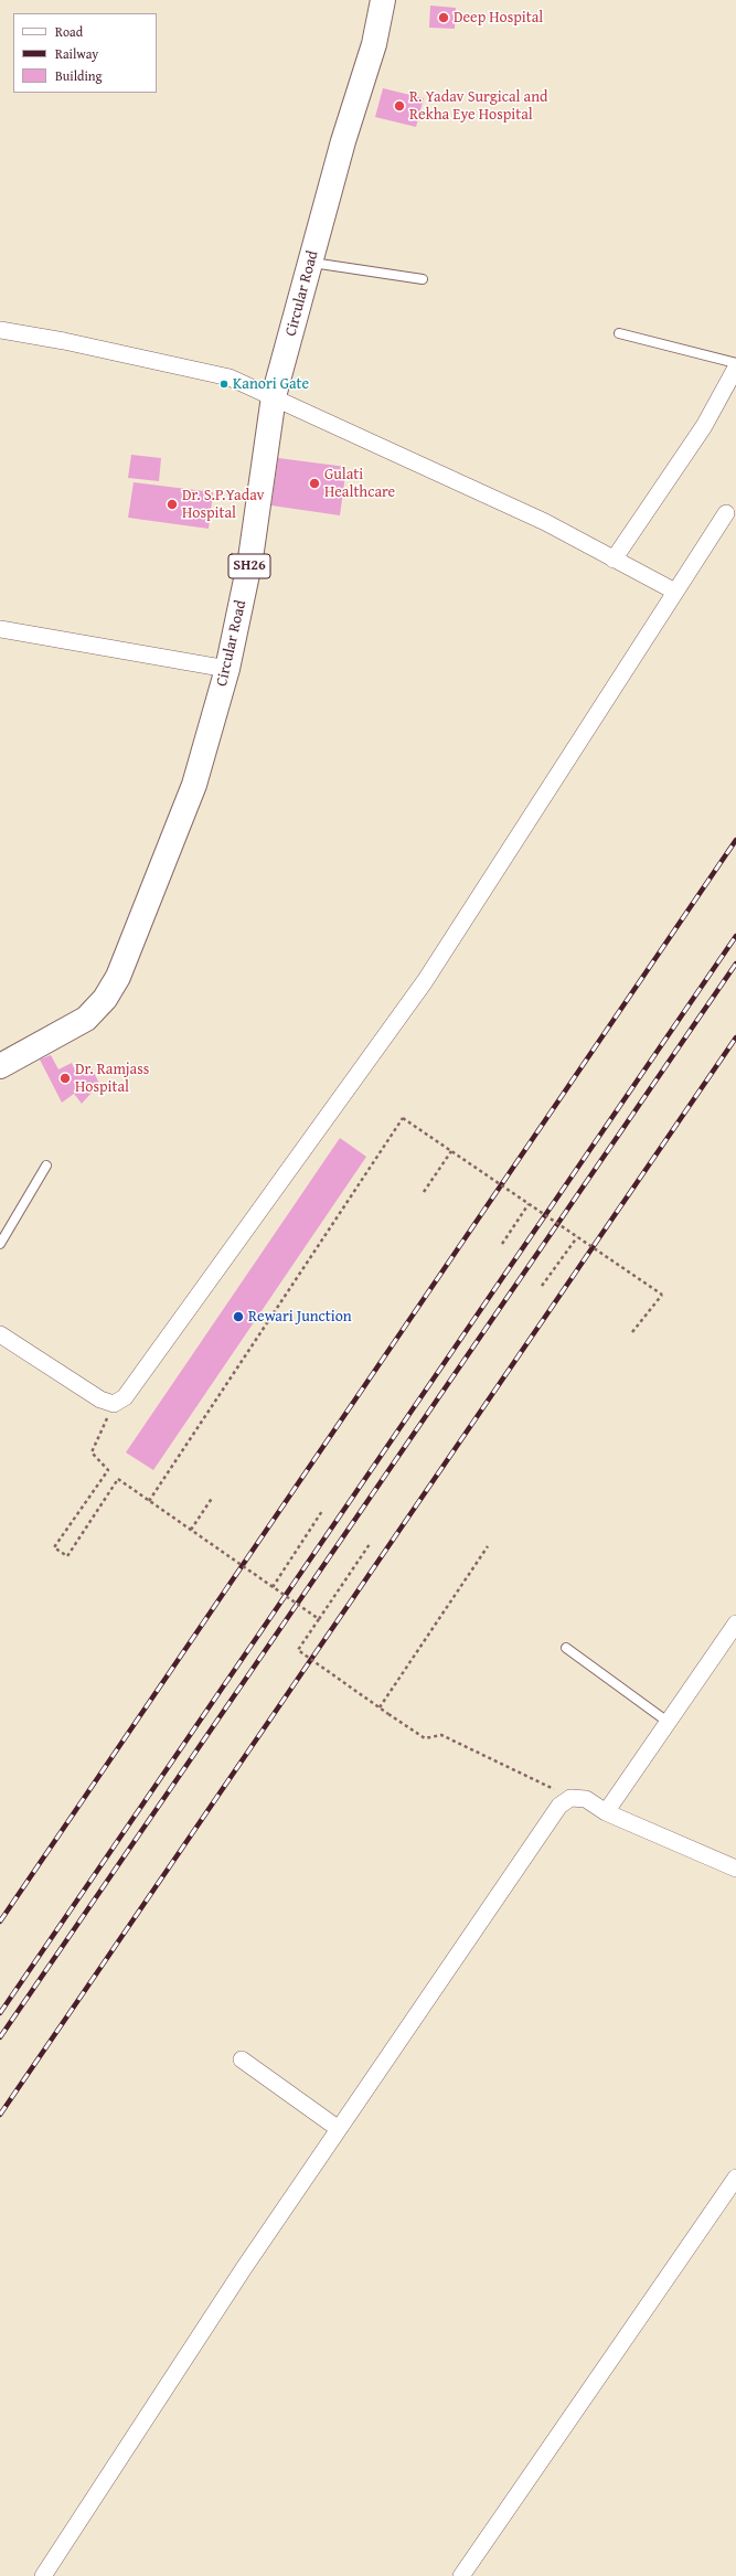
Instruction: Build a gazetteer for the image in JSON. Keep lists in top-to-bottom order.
{
  "streets": {
    "main road": ["Circular Road", "SH26"]
  },
  "places": [
    "Deep Hospital",
    "R. Yadav Surgical and Rekha Eye Hospital",
    "Kanori Gate",
    "Gulati Healthcare",
    "Dr. S.P.Yadav Hospital",
    "Dr. Ramjass Hospital",
    "Rewari Junction"
  ],
  "legend": ["Road", "Railway", "Building"]
}
